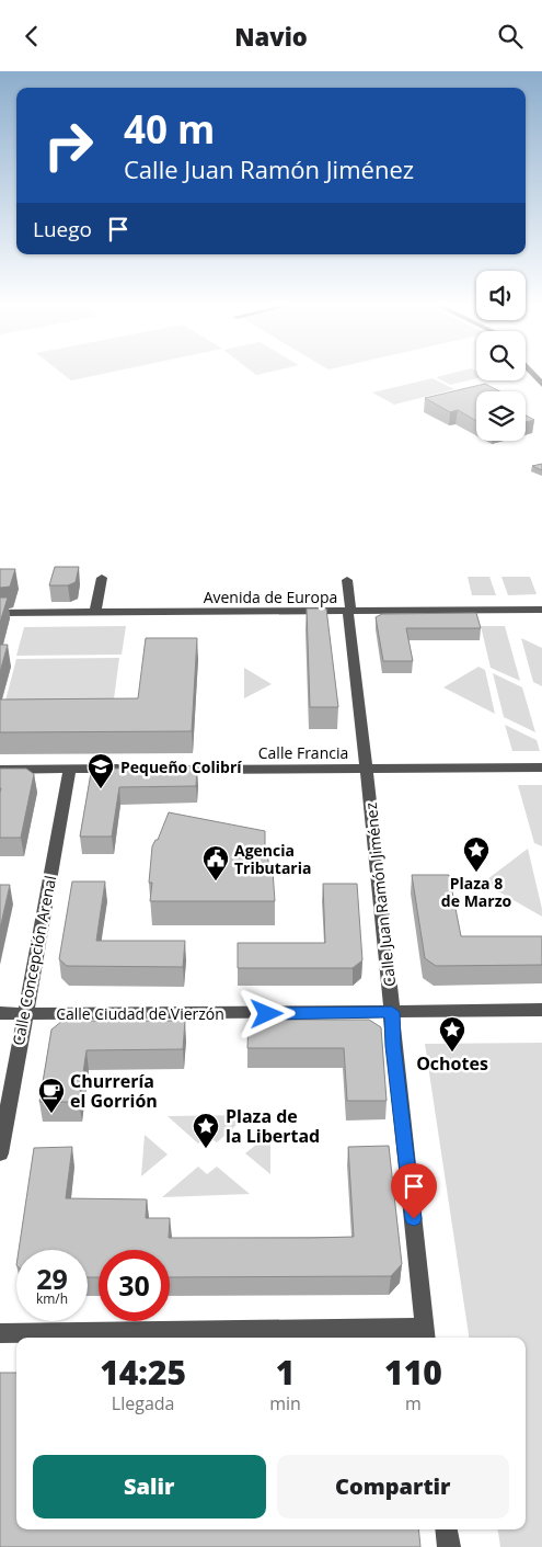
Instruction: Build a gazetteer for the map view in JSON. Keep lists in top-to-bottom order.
{
  "streets": {
    "street": [
      "Avenida de Europa",
      "Calle Francia",
      "Calle Juan Ramón Jiménez",
      "Calle Concepción Arenal",
      "Calle Ciudad de Vierzón"
    ]
  },
  "crossings": [
    ["Avenida de Europa", "Calle Juan Ramón Jiménez"],
    ["Calle Francia", "Calle Juan Ramón Jiménez"],
    ["Calle Juan Ramón Jiménez", "Calle Ciudad de Vierzón"],
    ["Calle Concepción Arenal", "Calle Ciudad de Vierzón"]
  ],
  "places": {
    "school or university": ["Pequeño Colibrí"],
    "place": ["Plaza 8 de Marzo", "Ochotes", "Plaza de la Libertad"],
    "public building": ["Agencia Tributaria"],
    "cafe": ["Churrería el Gorrión"]
  },
  "page": {
    "header": "Navio",
    "turn": ["40 m", "Calle Juan Ramón Jiménez"],
    "then": "Luego",
    "speed": "29 km/h",
    "limit": "30",
    "eta": [
      "14:25",
      "Llegada",
      "1",
      "min",
      "110",
      "m"
    ],
    "buttons": ["Salir", "Compartir"]
  }
}
